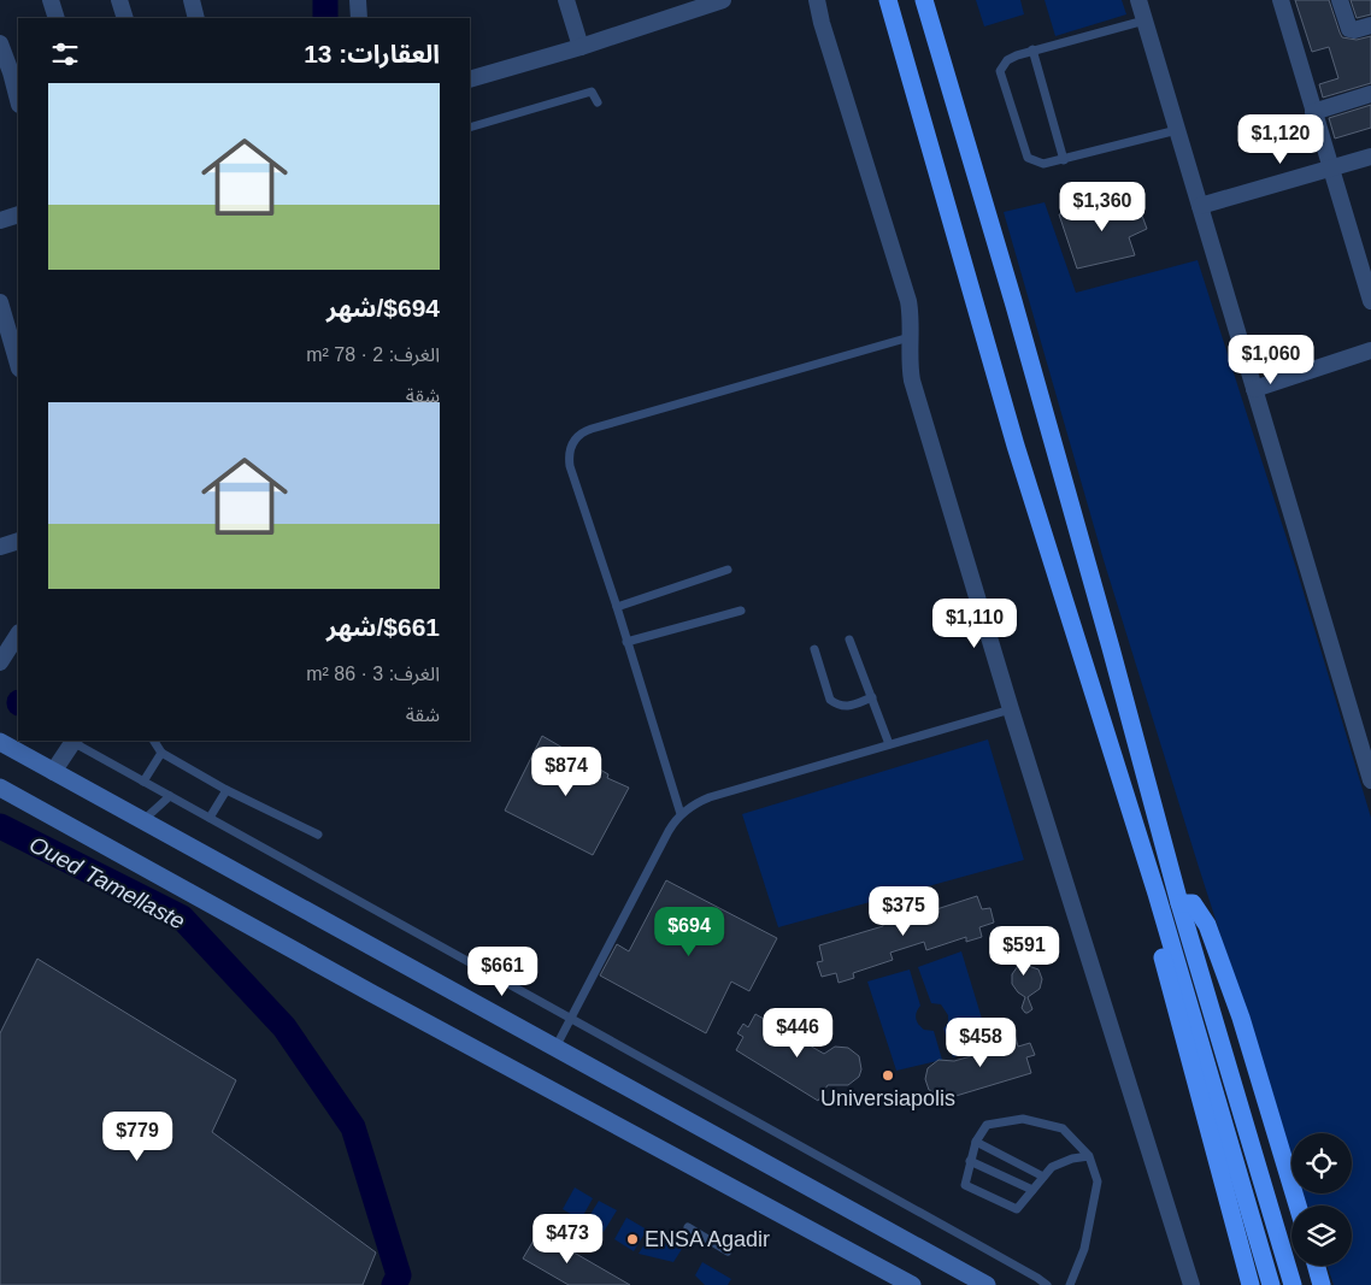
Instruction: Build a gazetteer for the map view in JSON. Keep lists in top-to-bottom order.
{
  "water": ["Oued Tamellaste"],
  "places": ["Universiapolis", "ENSA Agadir"],
  "page": {
    "heading": "العقارات: 13",
    "list": [
      {
        "name": "$694/شهر",
        "note": "الغرف: 2 · 78 m² · شقة"
      },
      {
        "name": "$661/شهر",
        "note": "الغرف: 3 · 86 m² · شقة"
      }
    ],
    "price": [
      "$1,120",
      "$1,360",
      "$1,060",
      "$1,110",
      "$874",
      "$375",
      "$694",
      "$591",
      "$661",
      "$446",
      "$458",
      "$779",
      "$473"
    ]
  }
}
